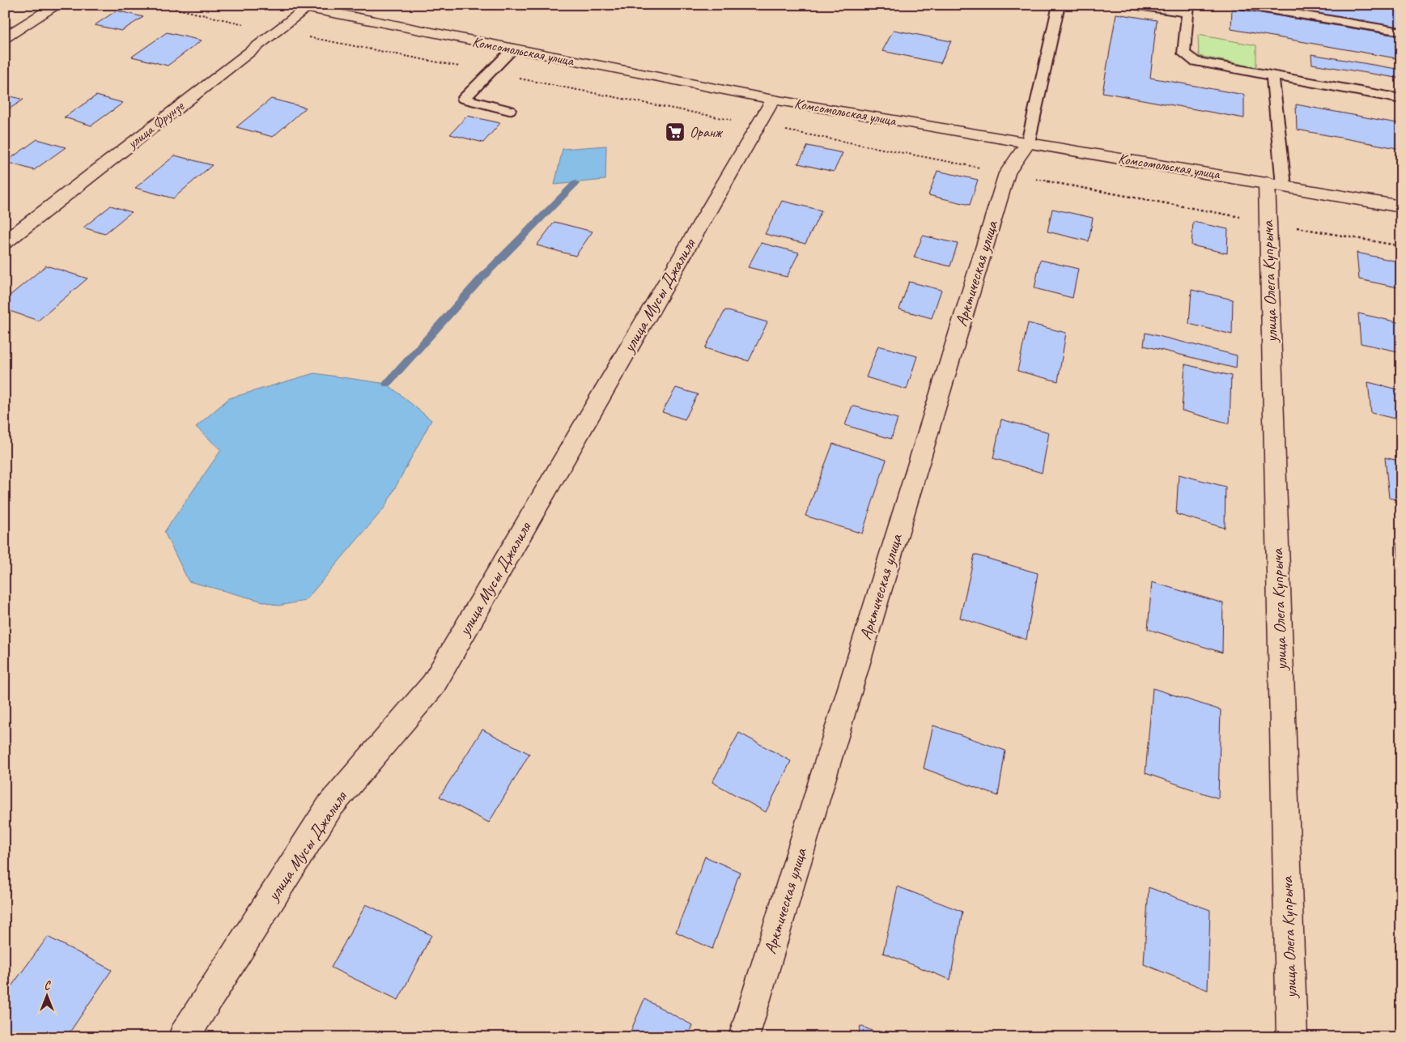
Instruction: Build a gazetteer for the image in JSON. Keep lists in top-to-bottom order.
{
  "streets": {
    "street": [
      "Комсомольская улица",
      "улица Фрунзе",
      "Арктическая улица",
      "улица Олега Купрыча",
      "улица Мусы Джалиля"
    ]
  },
  "crossings": [
    ["Комсомольская улица", "улица Фрунзе"],
    ["Комсомольская улица", "Арктическая улица"],
    ["Комсомольская улица", "улица Олега Купрыча"],
    ["Комсомольская улица", "улица Мусы Джалиля"]
  ],
  "places": {
    "supermarket": ["Оранж"]
  },
  "north": "top"
}
